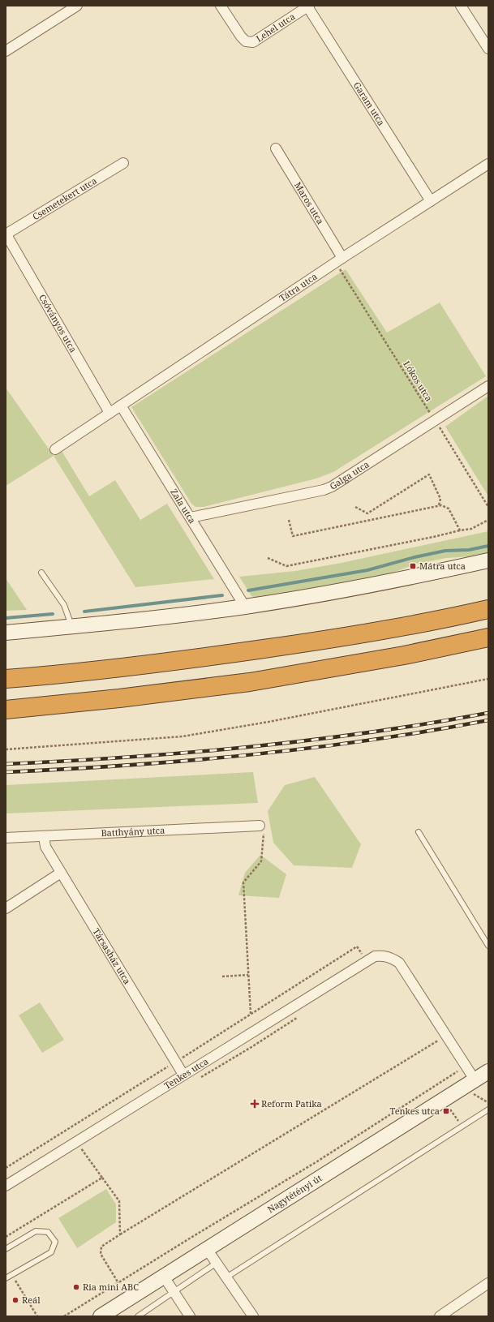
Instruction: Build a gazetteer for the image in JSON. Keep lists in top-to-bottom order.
{
  "streets": {
    "street": [
      "Lehel utca",
      "Garam utca",
      "Csemetekert utca",
      "Maros utca",
      "Tátra utca",
      "Csóványos utca",
      "Galga utca",
      "Zala utca",
      "Batthyány utca",
      "Társasház utca",
      "Tenkes utca",
      "Nagytétényi út"
    ],
    "path": ["Lókos utca"]
  },
  "crossings": [
    ["Lehel utca", "Garam utca"],
    ["Garam utca", "Tátra utca"],
    ["Csemetekert utca", "Csóványos utca"],
    ["Maros utca", "Tátra utca"],
    ["Maros utca", "Lókos utca"],
    ["Tátra utca", "Csóványos utca"],
    ["Tátra utca", "Lókos utca"],
    ["Tátra utca", "Zala utca"],
    ["Lókos utca", "Galga utca"],
    ["Galga utca", "Zala utca"],
    ["Batthyány utca", "Társasház utca"],
    ["Társasház utca", "Tenkes utca"],
    ["Tenkes utca", "Nagytétényi út"]
  ],
  "places": {
    "transit": ["Mátra utca", "Tenkes utca"],
    "health": ["Reform Patika"],
    "other": ["Ria mini ABC", "Reál"]
  }
}
